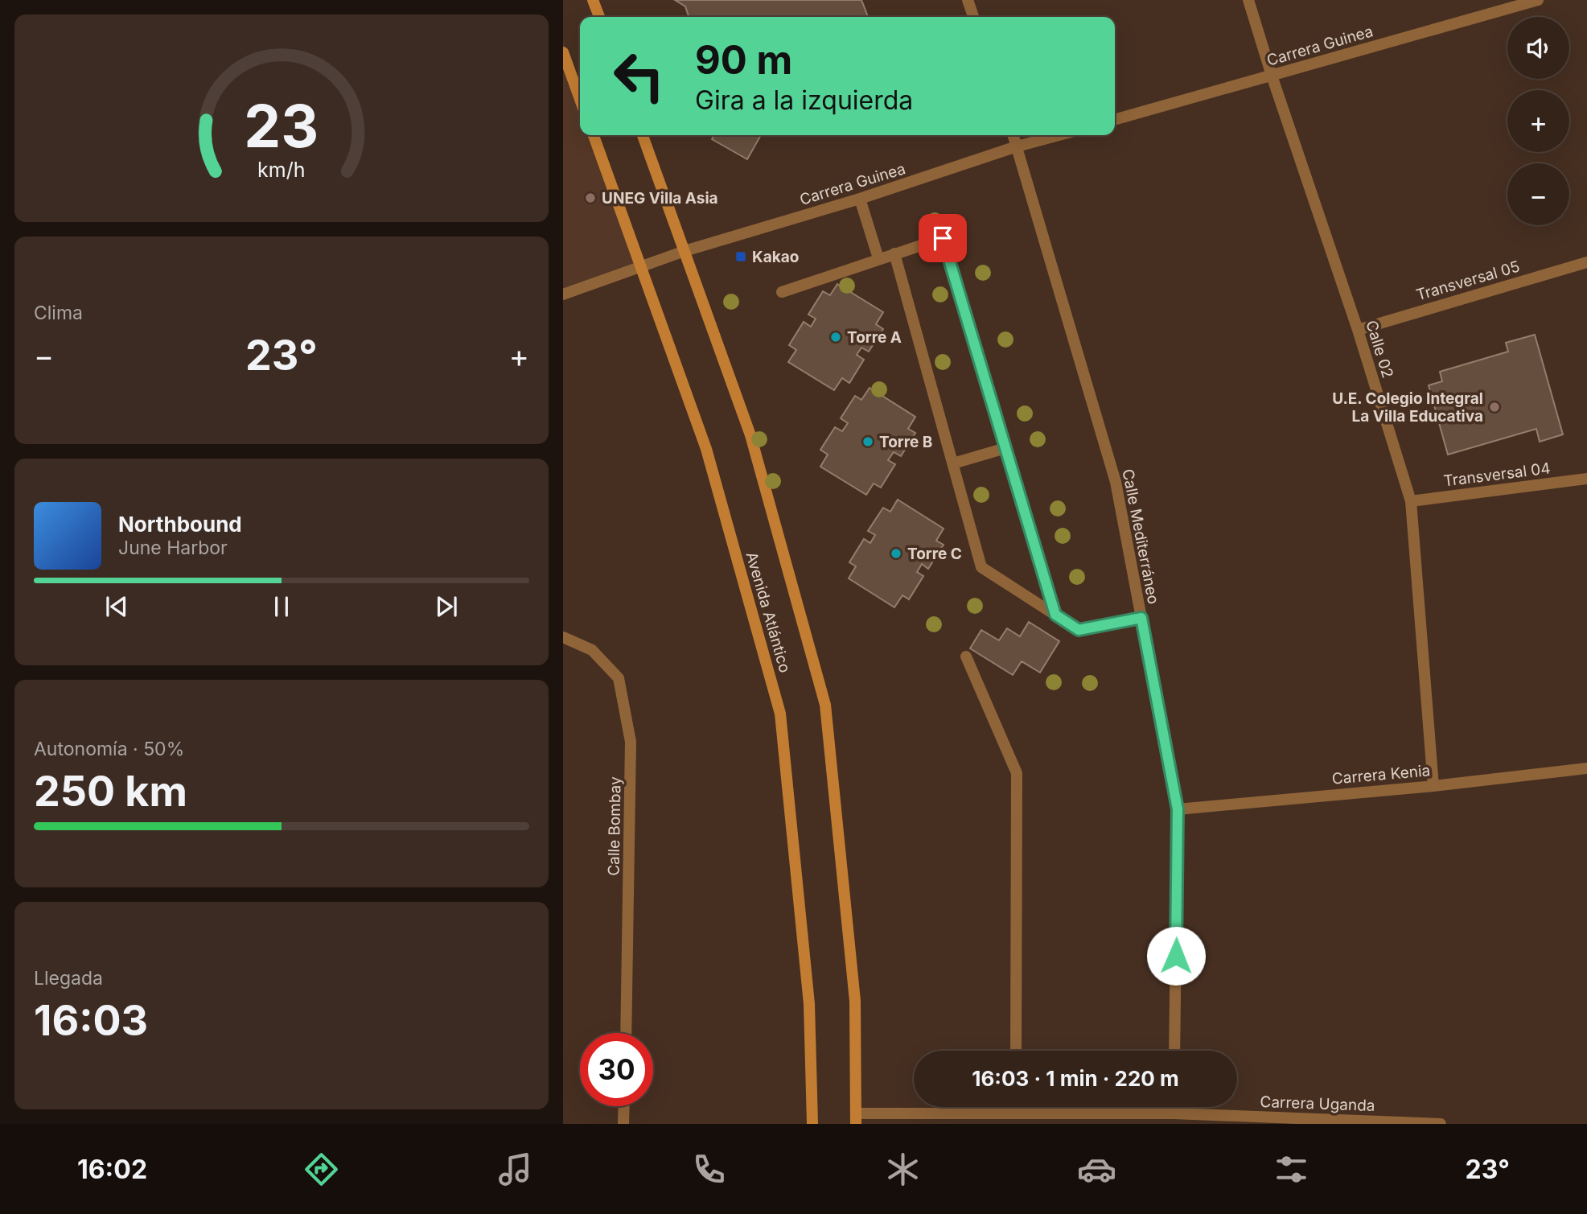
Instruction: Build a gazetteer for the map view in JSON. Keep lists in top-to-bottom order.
{
  "streets": {
    "main road": ["Avenida Atlántico"],
    "street": [
      "Carrera Guinea",
      "Transversal 05",
      "Calle 02",
      "Transversal 04",
      "Calle Mediterráneo",
      "Carrera Kenia",
      "Calle Bombay",
      "Carrera Uganda"
    ]
  },
  "crossings": [
    ["Carrera Guinea", "Calle 02"],
    ["Carrera Guinea", "Calle Mediterráneo"],
    ["Carrera Guinea", "Avenida Atlántico"],
    ["Transversal 05", "Calle 02"],
    ["Calle 02", "Transversal 04"],
    ["Calle 02", "Carrera Kenia"],
    ["Calle Mediterráneo", "Carrera Kenia"],
    ["Avenida Atlántico", "Carrera Uganda"]
  ],
  "places": {
    "other": [
      "UNEG Villa Asia",
      "Torre A",
      "U.E. Colegio Integral La Villa Educativa",
      "Torre B",
      "Torre C"
    ],
    "transit": ["Kakao"]
  },
  "page": {
    "map_buttons": ["+", "−"],
    "turn": ["90 m", "Gira a la izquierda"],
    "tile": [
      "Clima",
      ["Autonomía · 50%", "250 km"],
      ["Llegada", "16:03"]
    ],
    "heat": ["−", "23°", "+"],
    "song": ["Northbound", "June Harbor"],
    "limit": "30",
    "trip": "16:03 · 1 min · 220 m",
    "tabs": ["16:02", "23°"],
    "gauge": ["23", "km/h"]
  }
}
